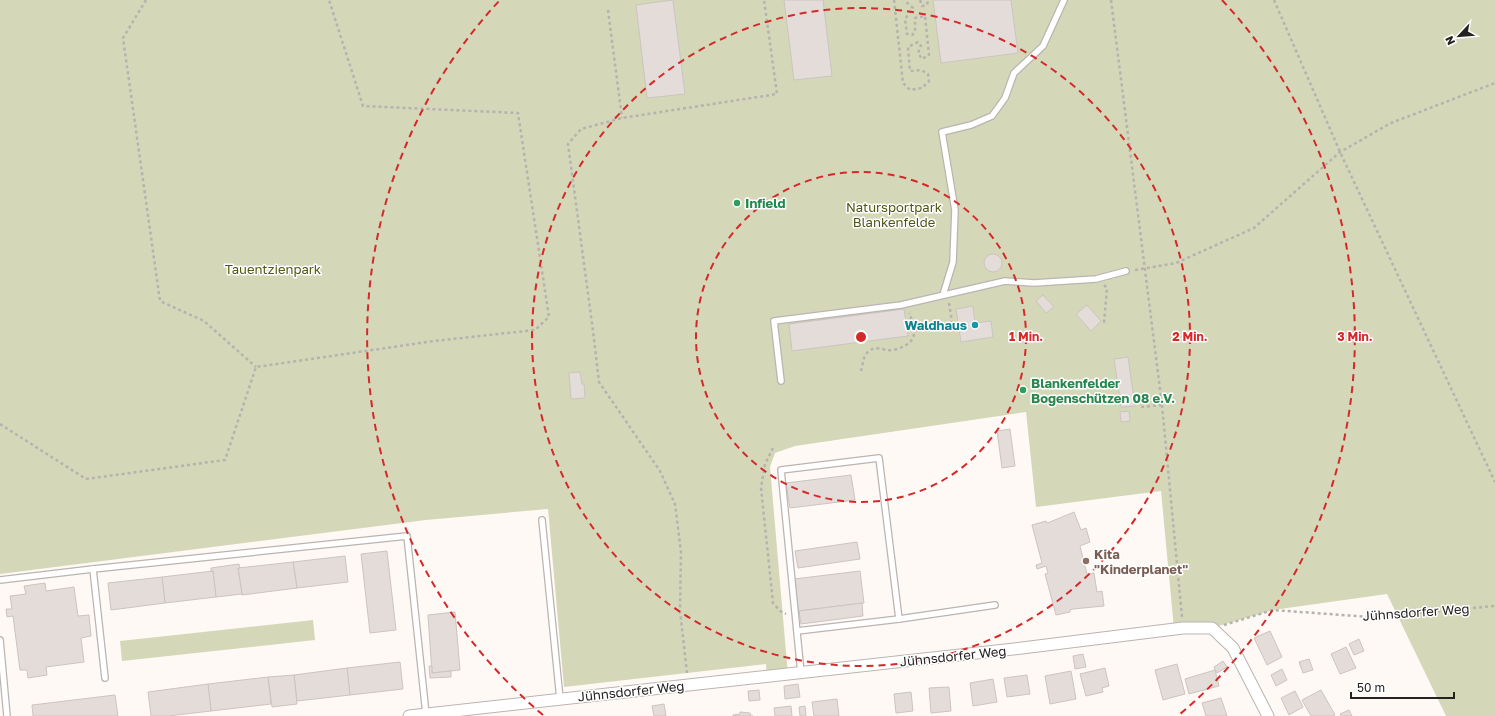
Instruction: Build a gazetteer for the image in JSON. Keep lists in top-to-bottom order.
{
  "streets": {
    "street": ["Jühnsdorfer Weg"]
  },
  "parks": ["Natursportpark Blankenfelde", "Tauentzienpark"],
  "places": [
    "Infield",
    "Waldhaus",
    "Blankenfelder Bogenschützen 08 e.V.",
    "Kita \"Kinderplanet\""
  ],
  "scale_bar": "50 m",
  "north": "bottom left",
  "rings": ["1 Min.", "2 Min.", "3 Min."]
}
